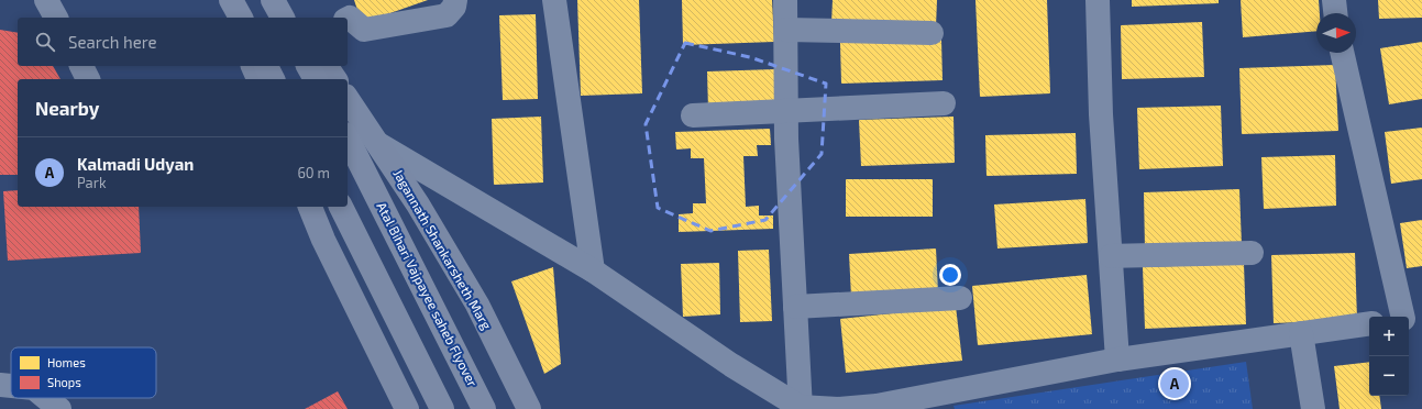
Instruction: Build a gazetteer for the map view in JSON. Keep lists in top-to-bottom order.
{
  "streets": {
    "highway": ["Atal Bihari Vajpayee saheb Flyover"],
    "main road": ["Jagannath Shankarsheth Marg"]
  },
  "legend": ["Homes", "Shops"],
  "north": "right",
  "page": {
    "search": "Search here",
    "heading": "Nearby",
    "list": [
      {
        "mark": "A",
        "name": "Kalmadi Udyan",
        "note": "Park",
        "value": "60 m"
      }
    ],
    "map_buttons": ["+", "−"],
    "pins": "A"
  }
}
